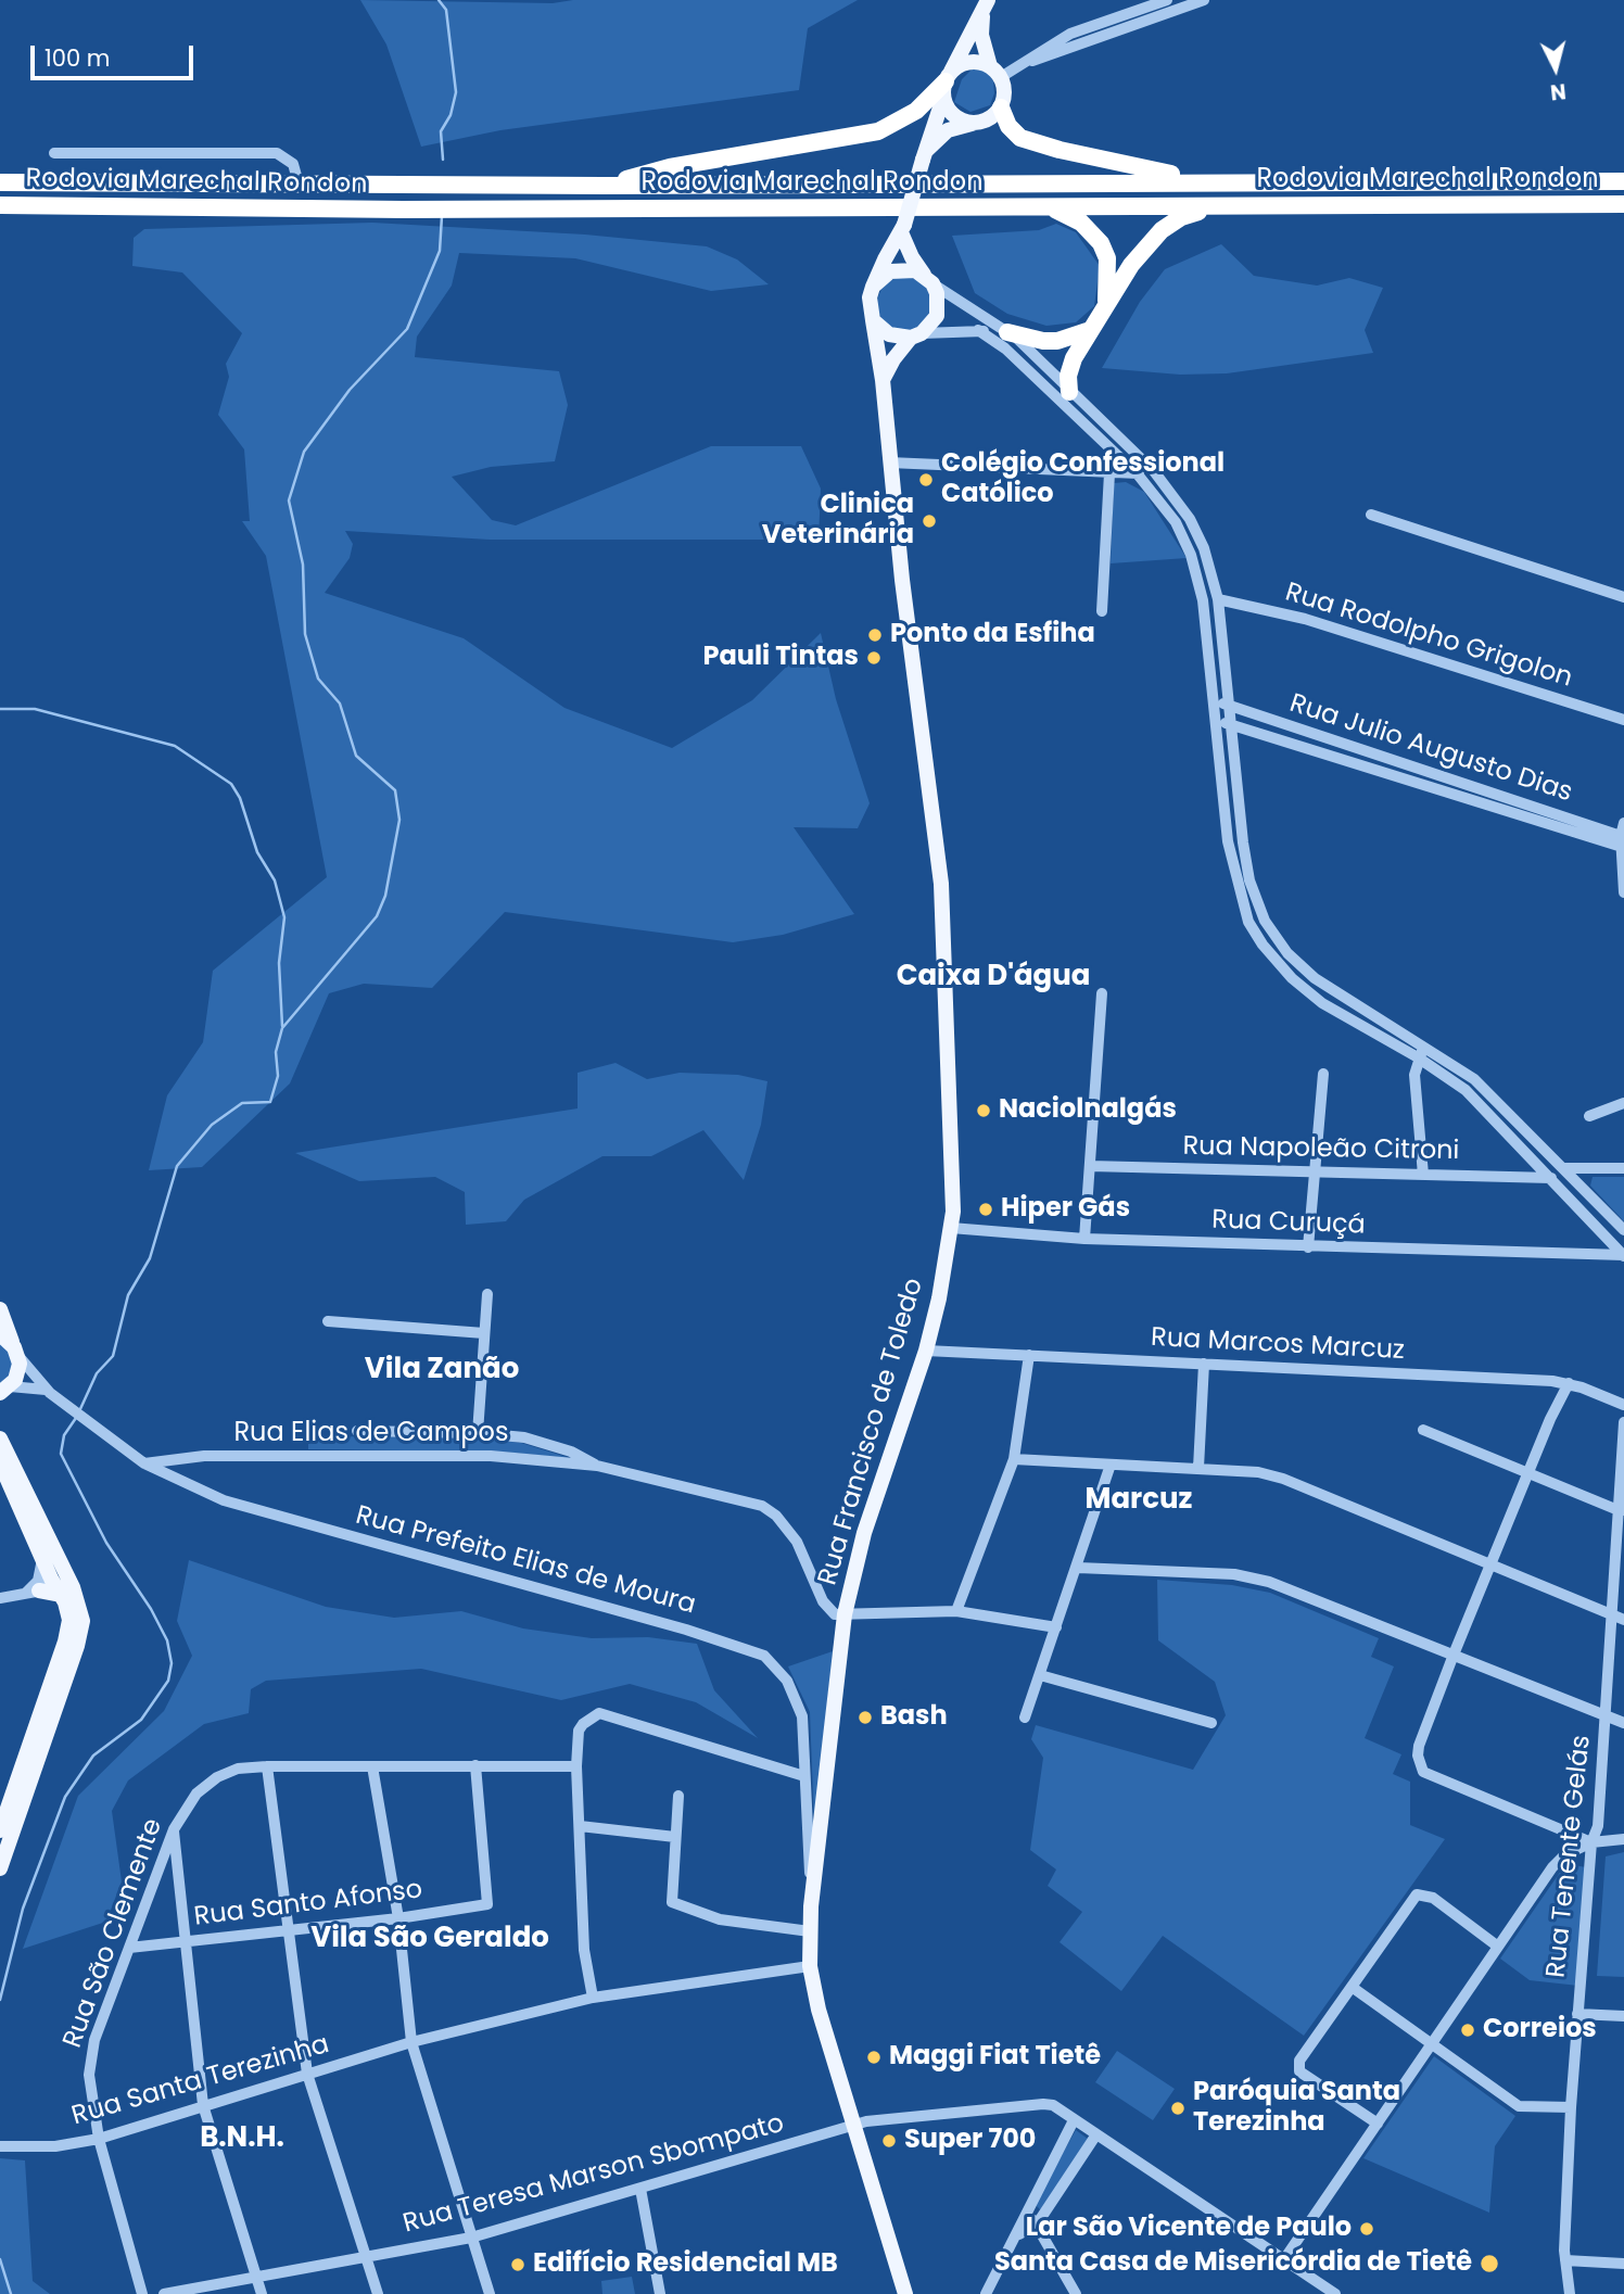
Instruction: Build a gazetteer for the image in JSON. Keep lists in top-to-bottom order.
{
  "streets": {
    "highway": ["Rodovia Marechal Rondon"],
    "main road": ["Rua Francisco de Toledo"],
    "street": [
      "Rua Rodolpho Grigolon",
      "Rua Julio Augusto Dias",
      "Rua Napoleão Citroni",
      "Rua Curuçá",
      "Rua Marcos Marcuz",
      "Rua Elias de Campos",
      "Rua Prefeito Elias de Moura",
      "Rua Tenente Gelás",
      "Rua Santo Afonso",
      "Rua São Clemente",
      "Rua Santa Terezinha",
      "Rua Teresa Marson Sbompato"
    ]
  },
  "crossings": [
    ["Rua Curuçá", "Rua Francisco de Toledo"],
    ["Rua Marcos Marcuz", "Rua Francisco de Toledo"],
    ["Rua Francisco de Toledo", "Rua Elias de Campos"],
    ["Rua Francisco de Toledo", "Rua Prefeito Elias de Moura"],
    ["Rua Francisco de Toledo", "Rua Santa Terezinha"],
    ["Rua Francisco de Toledo", "Rua Teresa Marson Sbompato"],
    ["Rua Elias de Campos", "Rua Prefeito Elias de Moura"],
    ["Rua Santo Afonso", "Rua São Clemente"],
    ["Rua São Clemente", "Rua Santa Terezinha"]
  ],
  "districts": [
    "Caixa D'água",
    "Vila Zanão",
    "Marcuz",
    "Vila São Geraldo",
    "B.N.H."
  ],
  "places": [
    "Colégio Confessional Católico",
    "Clinica Veterinária",
    "Ponto da Esfiha",
    "Pauli Tintas",
    "Naciolnalgás",
    "Hiper Gás",
    "Bash",
    "Correios",
    "Maggi Fiat Tietê",
    "Paróquia Santa Terezinha",
    "Super 700",
    "Lar São Vicente de Paulo",
    "Santa Casa de Misericórdia de Tietê",
    "Edifício Residencial MB"
  ],
  "scale_bar": "100 m",
  "north": "bottom"
}
